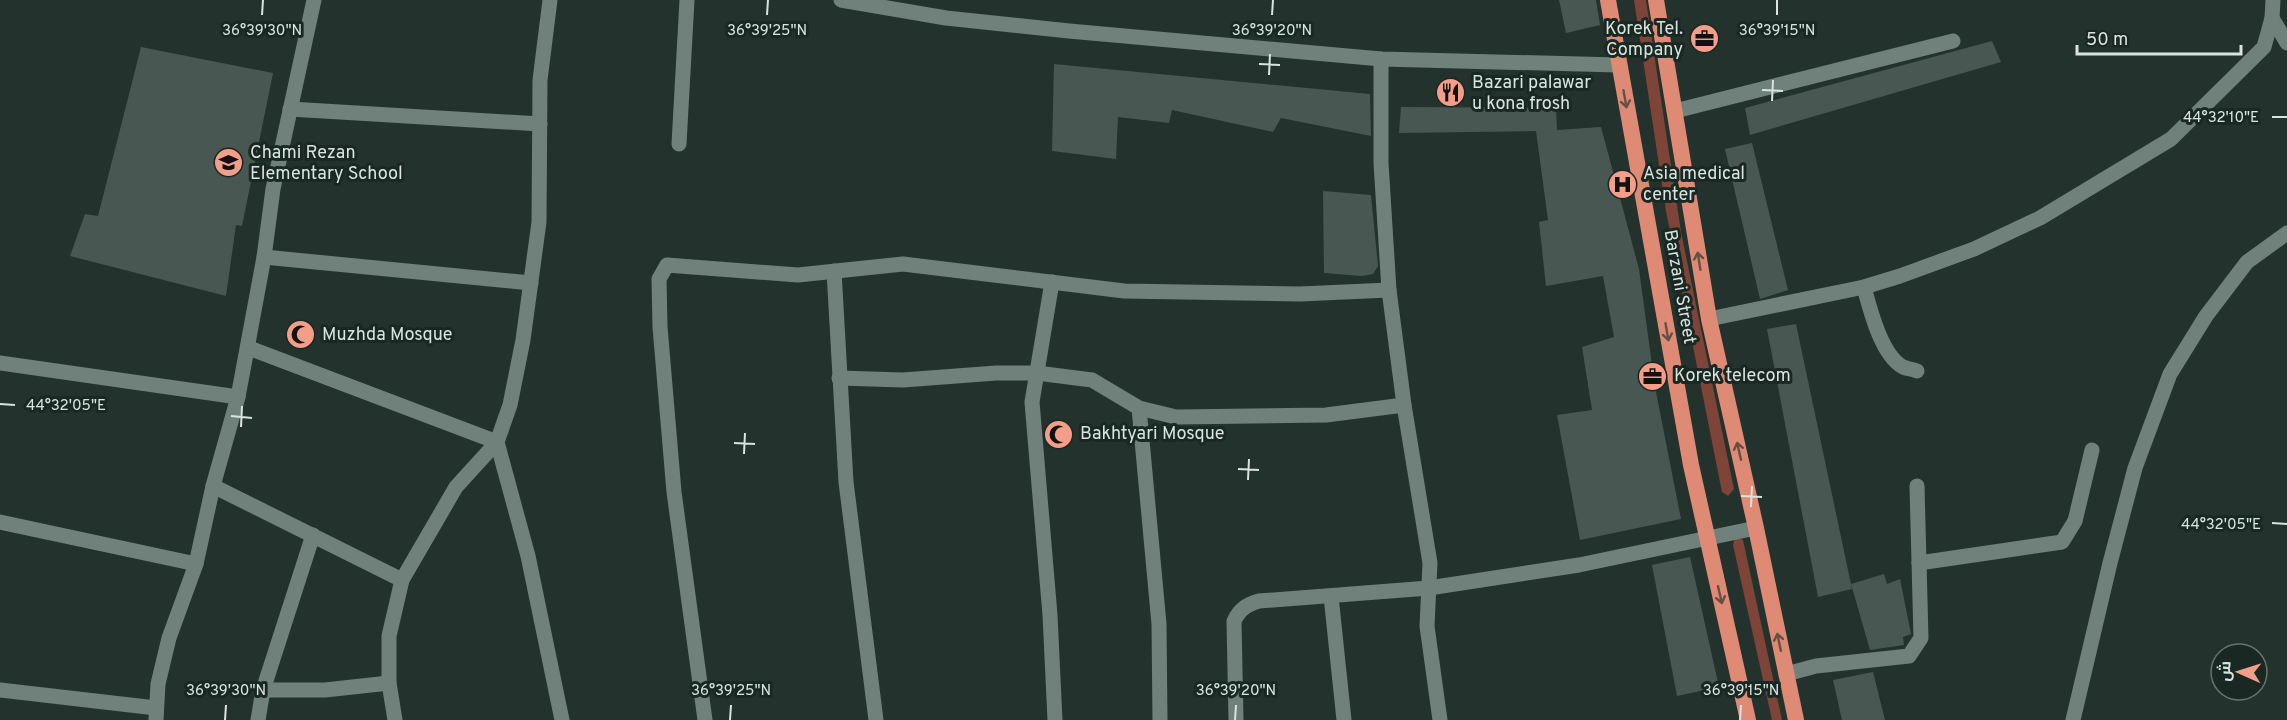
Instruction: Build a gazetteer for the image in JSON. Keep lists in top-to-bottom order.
{
  "streets": {
    "highway": ["Barzani Street"]
  },
  "places": {
    "office": ["Korek Tel. Company", "Korek telecom"],
    "restaurant": ["Bazari palawar u kona frosh"],
    "school or university": ["Chami Rezan Elementary School"],
    "hospital": ["Asia medical center"],
    "mosque": ["Muzhda Mosque", "Bakhtyari Mosque"]
  },
  "scale_bar": "50 m",
  "north": "left",
  "coordinates": [
    "36°39'30\"N",
    "36°39'25\"N",
    "36°39'20\"N",
    "36°39'15\"N",
    "44°32'10\"E",
    "44°32'05\"E"
  ]
}
